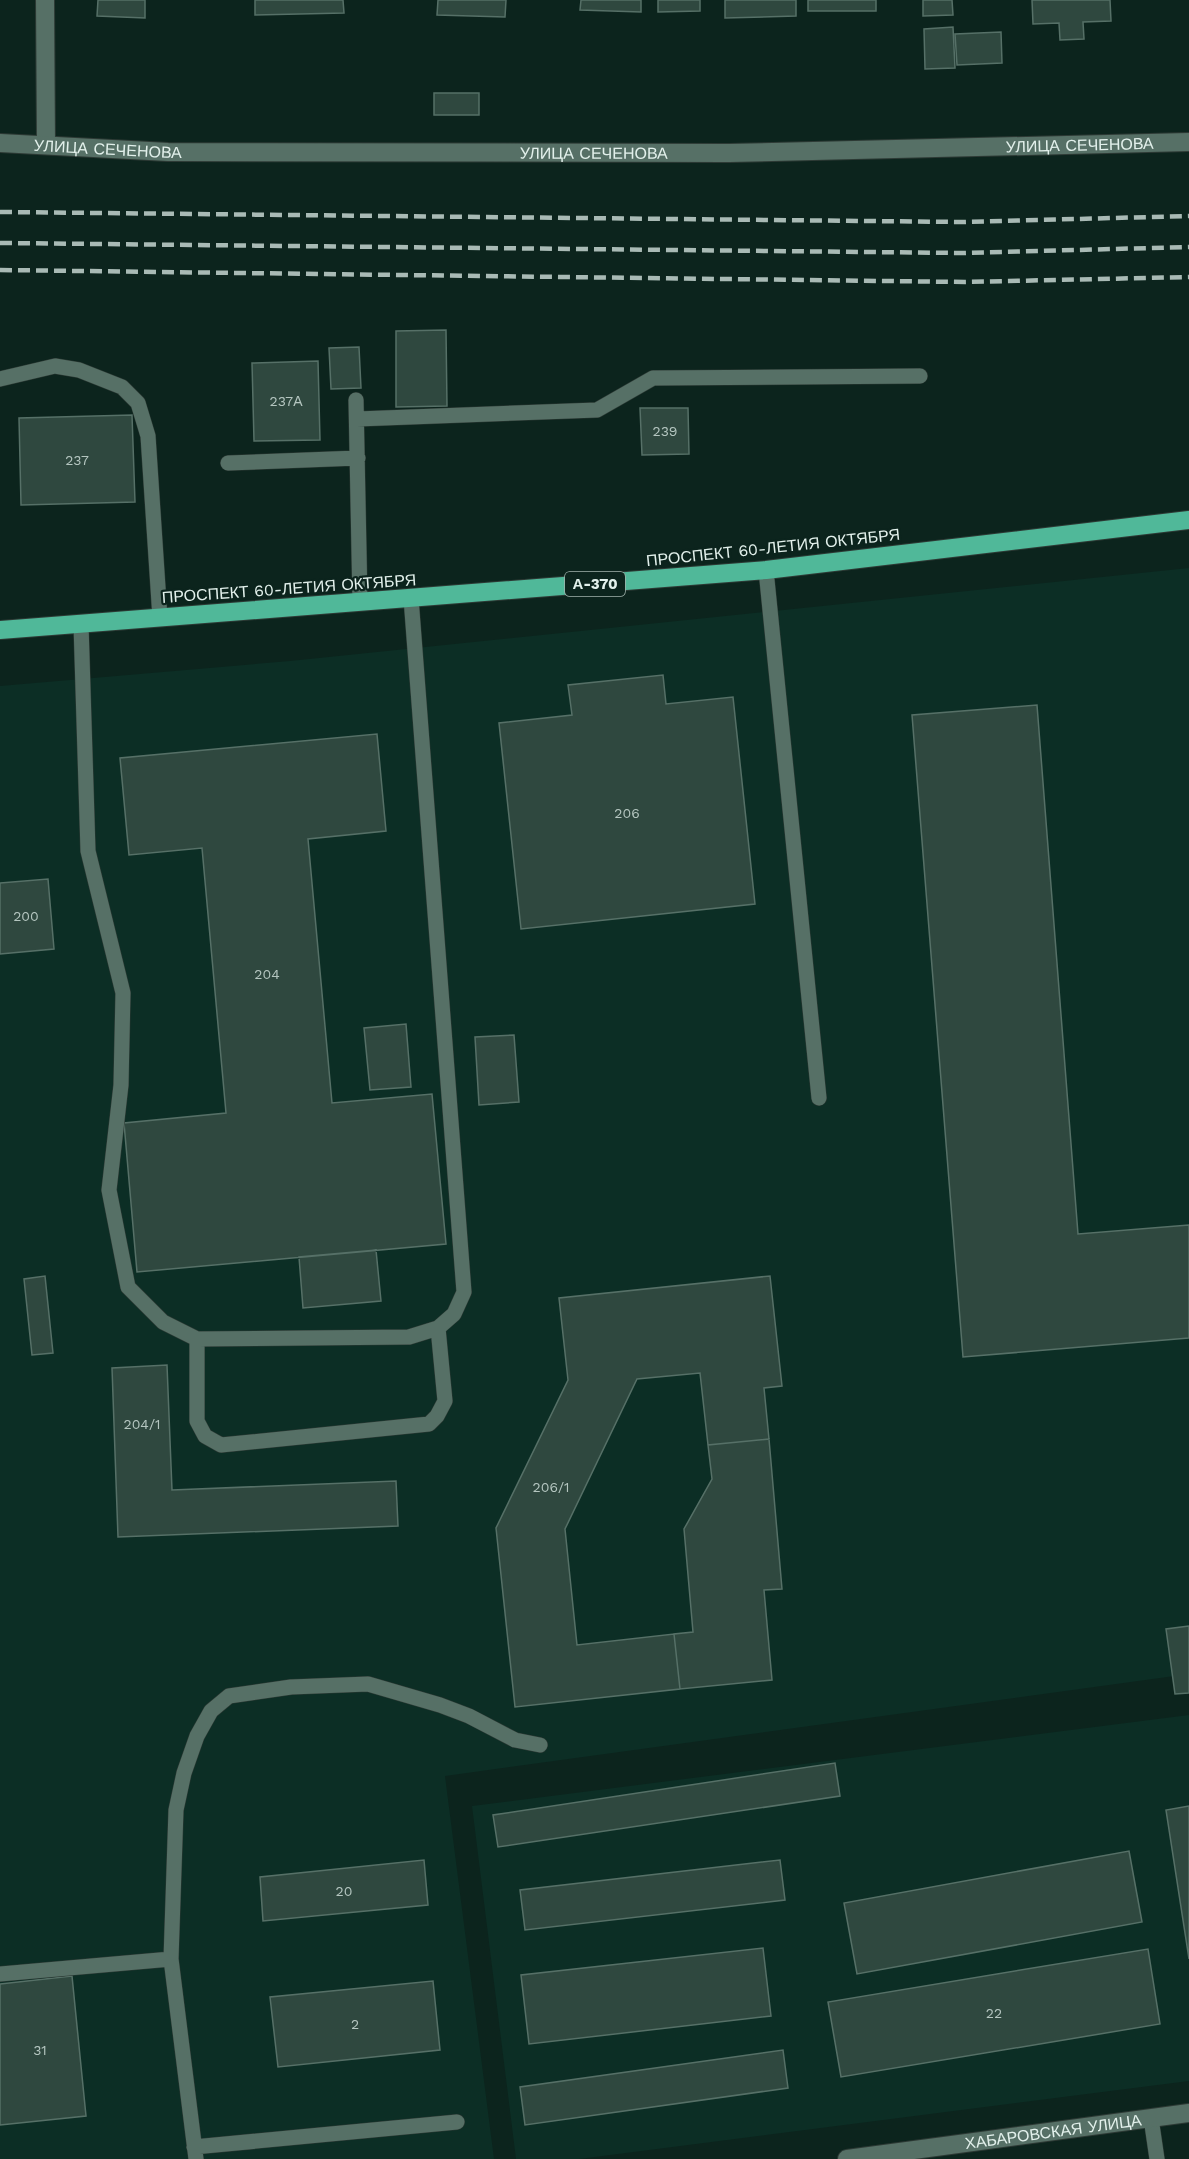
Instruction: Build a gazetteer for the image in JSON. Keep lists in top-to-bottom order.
{
  "streets": {
    "highway": ["ПРОСПЕКТ 60-ЛЕТИЯ ОКТЯБРЯ", "А-370"],
    "street": ["УЛИЦА СЕЧЕНОВА", "ХАБАРОВСКАЯ УЛИЦА"]
  },
  "house_numbers": [
    "237А",
    "239",
    "237",
    "206",
    "200",
    "204",
    "204/1",
    "206/1",
    "20",
    "22",
    "2",
    "31"
  ]
}
